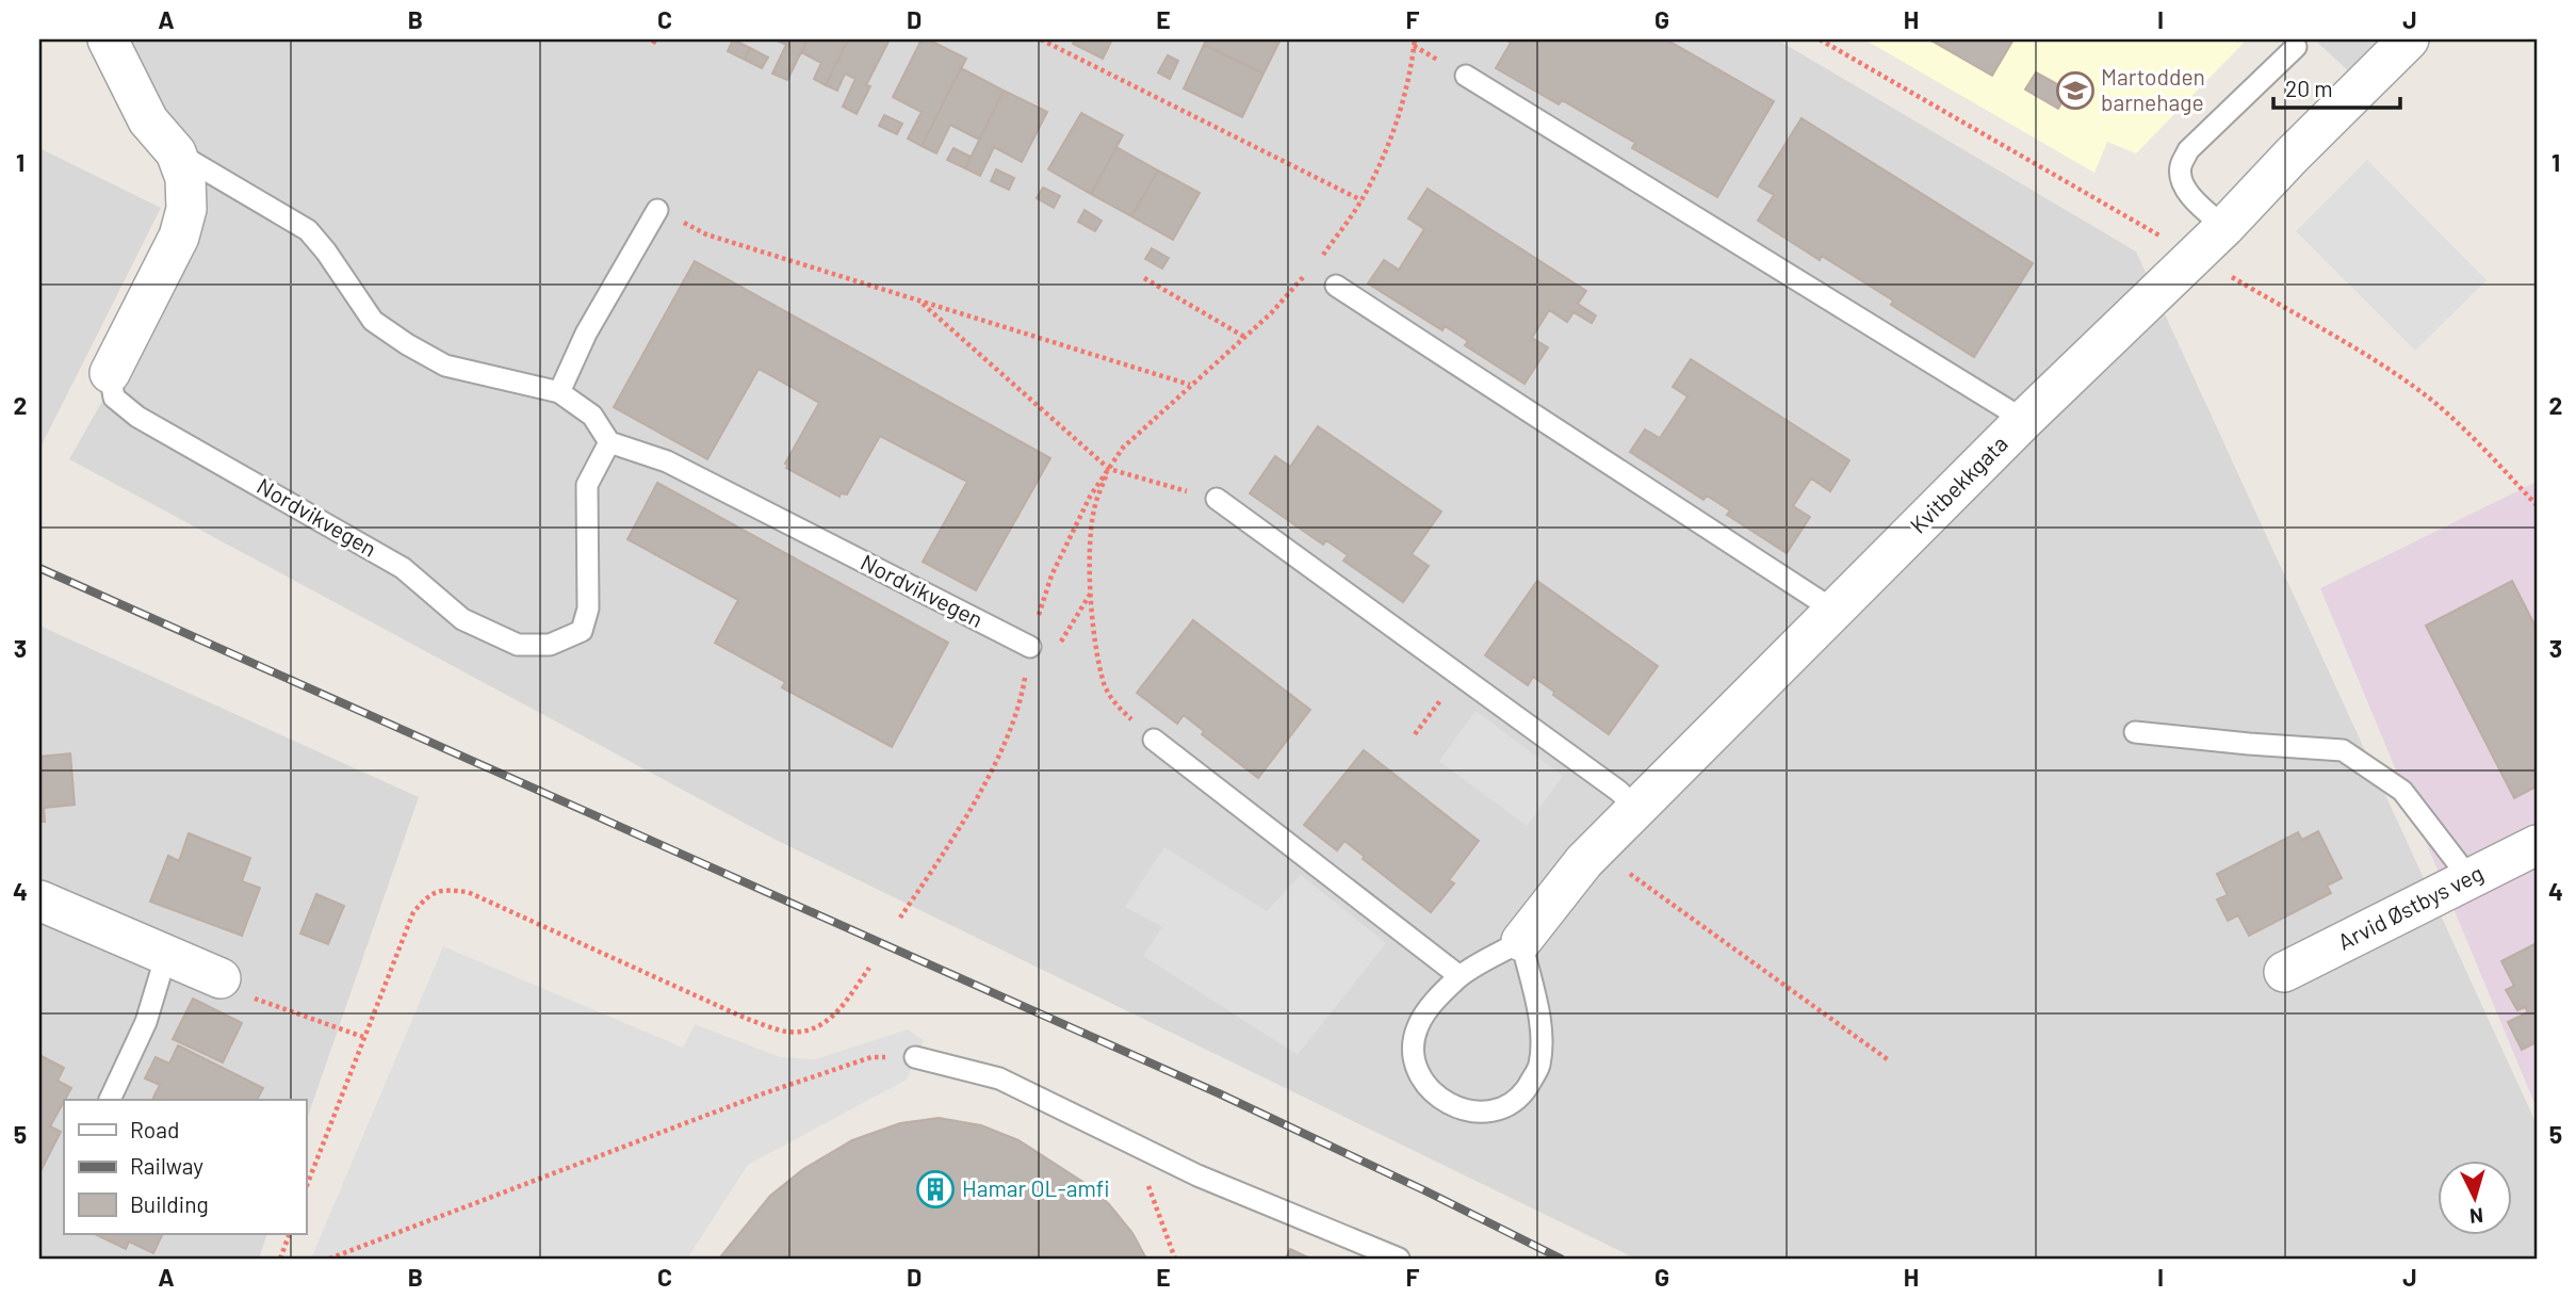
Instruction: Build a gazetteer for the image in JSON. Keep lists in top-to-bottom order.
{
  "streets": {
    "street": ["Kvitbekkgata", "Nordvikvegen", "Arvid Østbys veg"]
  },
  "places": {
    "school or university": ["Martodden barnehage"],
    "building": ["Hamar OL-amfi"]
  },
  "legend": ["Road", "Railway", "Building"],
  "scale_bar": "20 m",
  "north": "bottom",
  "grid": {
    "columns": [
      "A",
      "B",
      "C",
      "D",
      "E",
      "F",
      "G",
      "H",
      "I",
      "J"
    ],
    "rows": [
      "1",
      "2",
      "3",
      "4",
      "5"
    ]
  }
}
